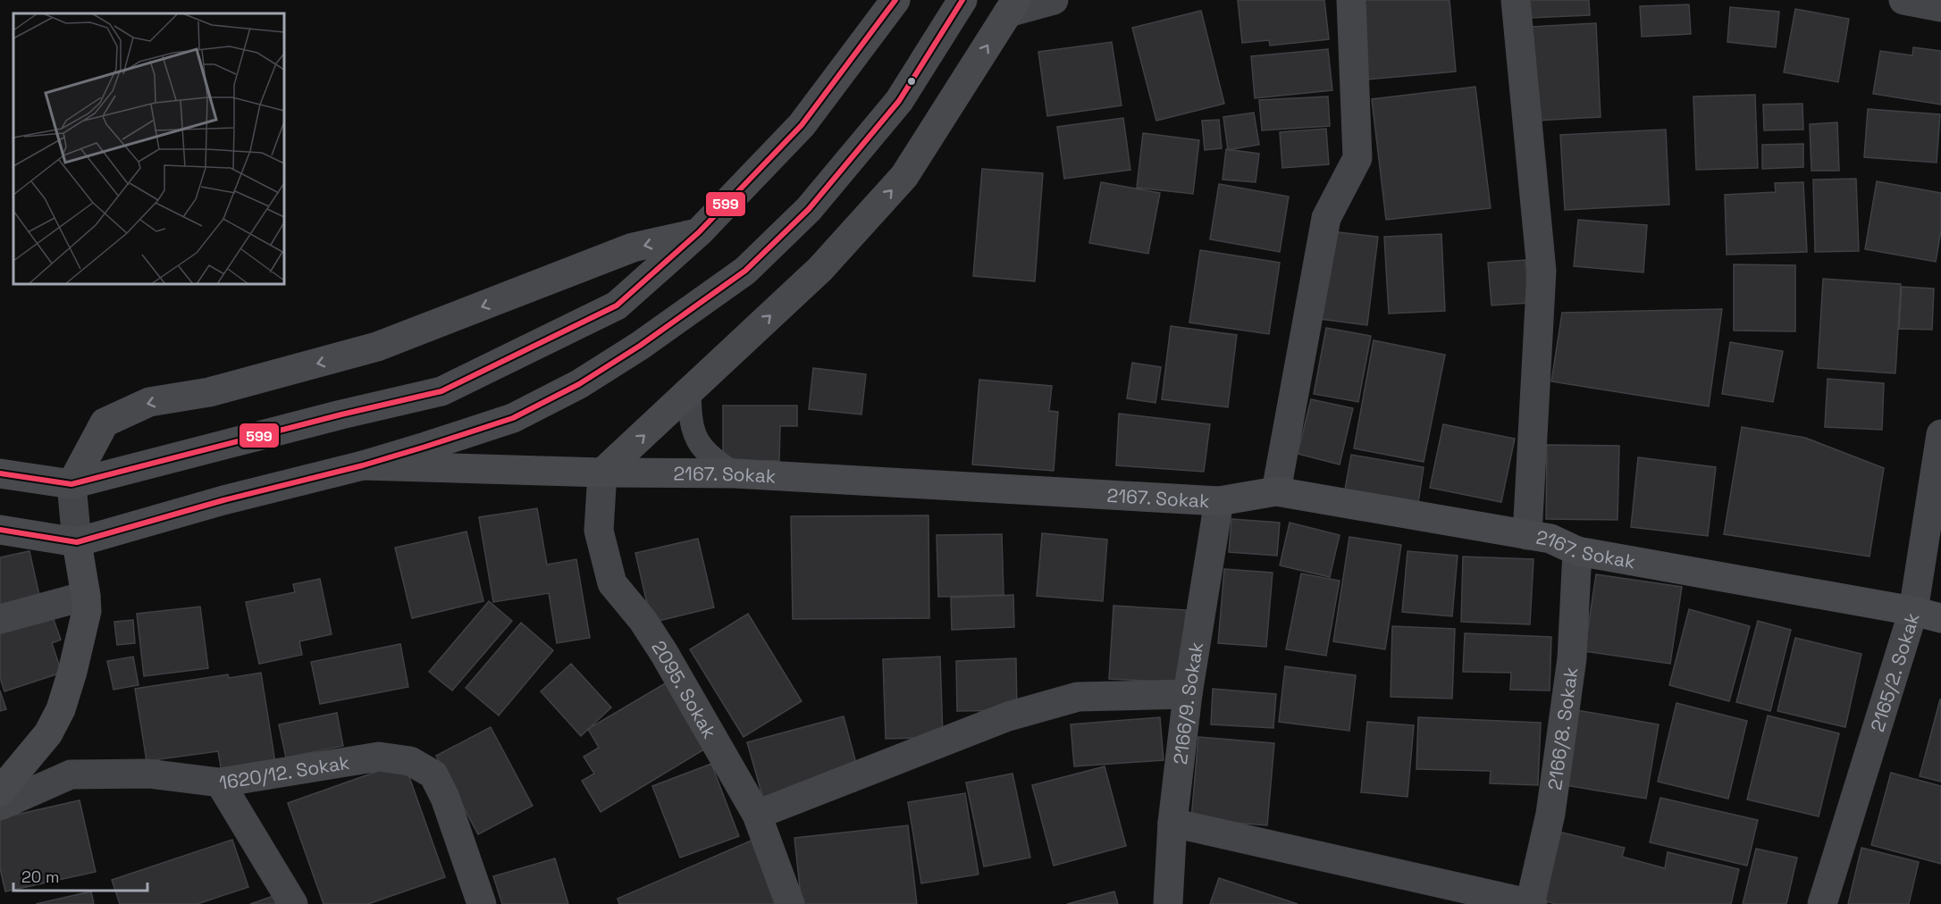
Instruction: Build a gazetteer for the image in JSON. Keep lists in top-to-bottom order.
{
  "streets": {
    "main road": ["2167. Sokak"],
    "street": [
      "2165/2. Sokak",
      "2095. Sokak",
      "2166/9. Sokak",
      "2166/8. Sokak",
      "1620/12. Sokak"
    ]
  },
  "crossings": [
    ["2167. Sokak", "2165/2. Sokak"],
    ["2167. Sokak", "2095. Sokak"],
    ["2167. Sokak", "2166/9. Sokak"],
    ["2167. Sokak", "2166/8. Sokak"]
  ],
  "lines": ["transit line 599"],
  "scale_bar": "20 m"
}
